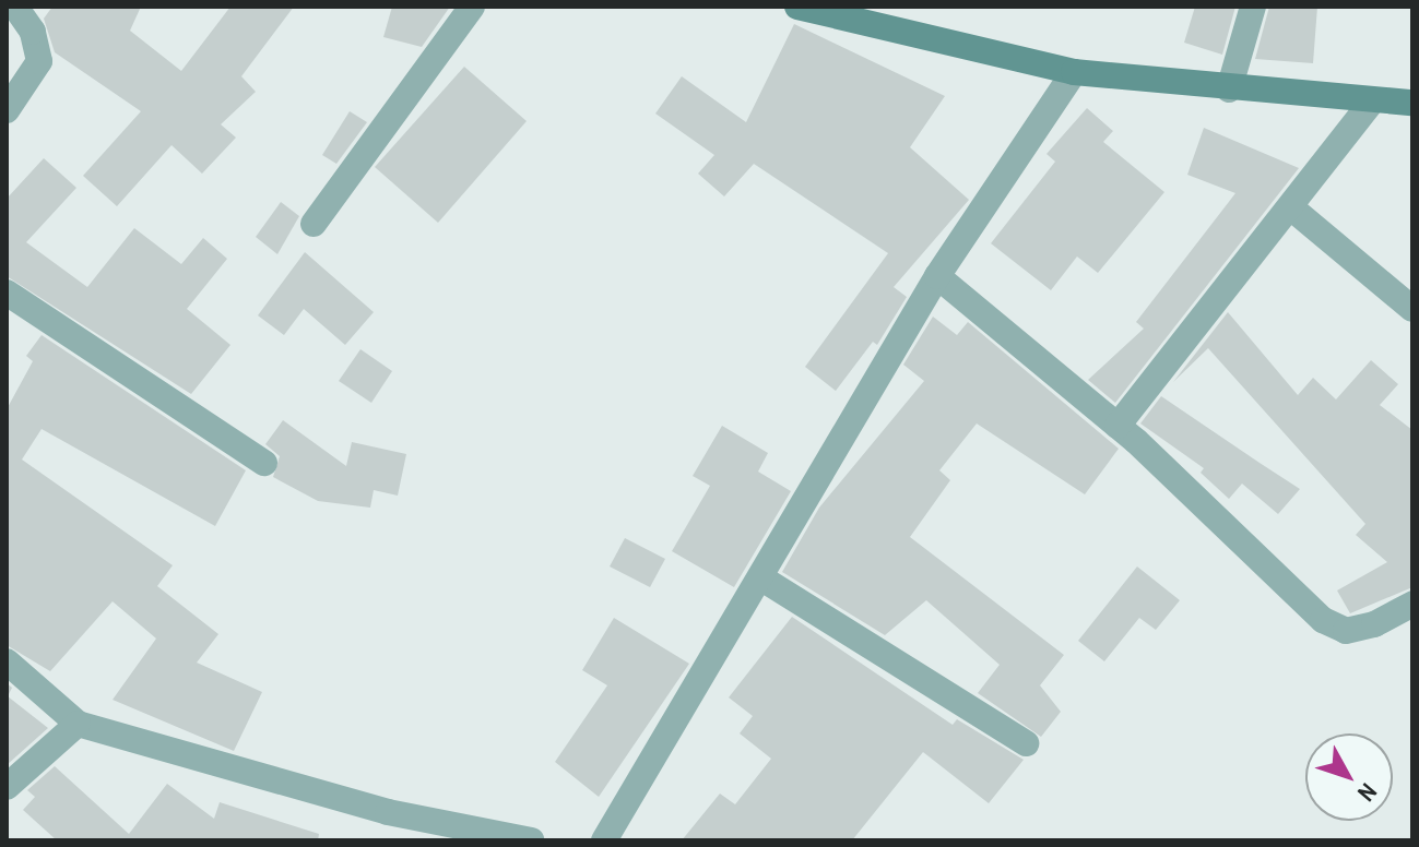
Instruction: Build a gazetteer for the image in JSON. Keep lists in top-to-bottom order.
{
  "north": "bottom right"
}
